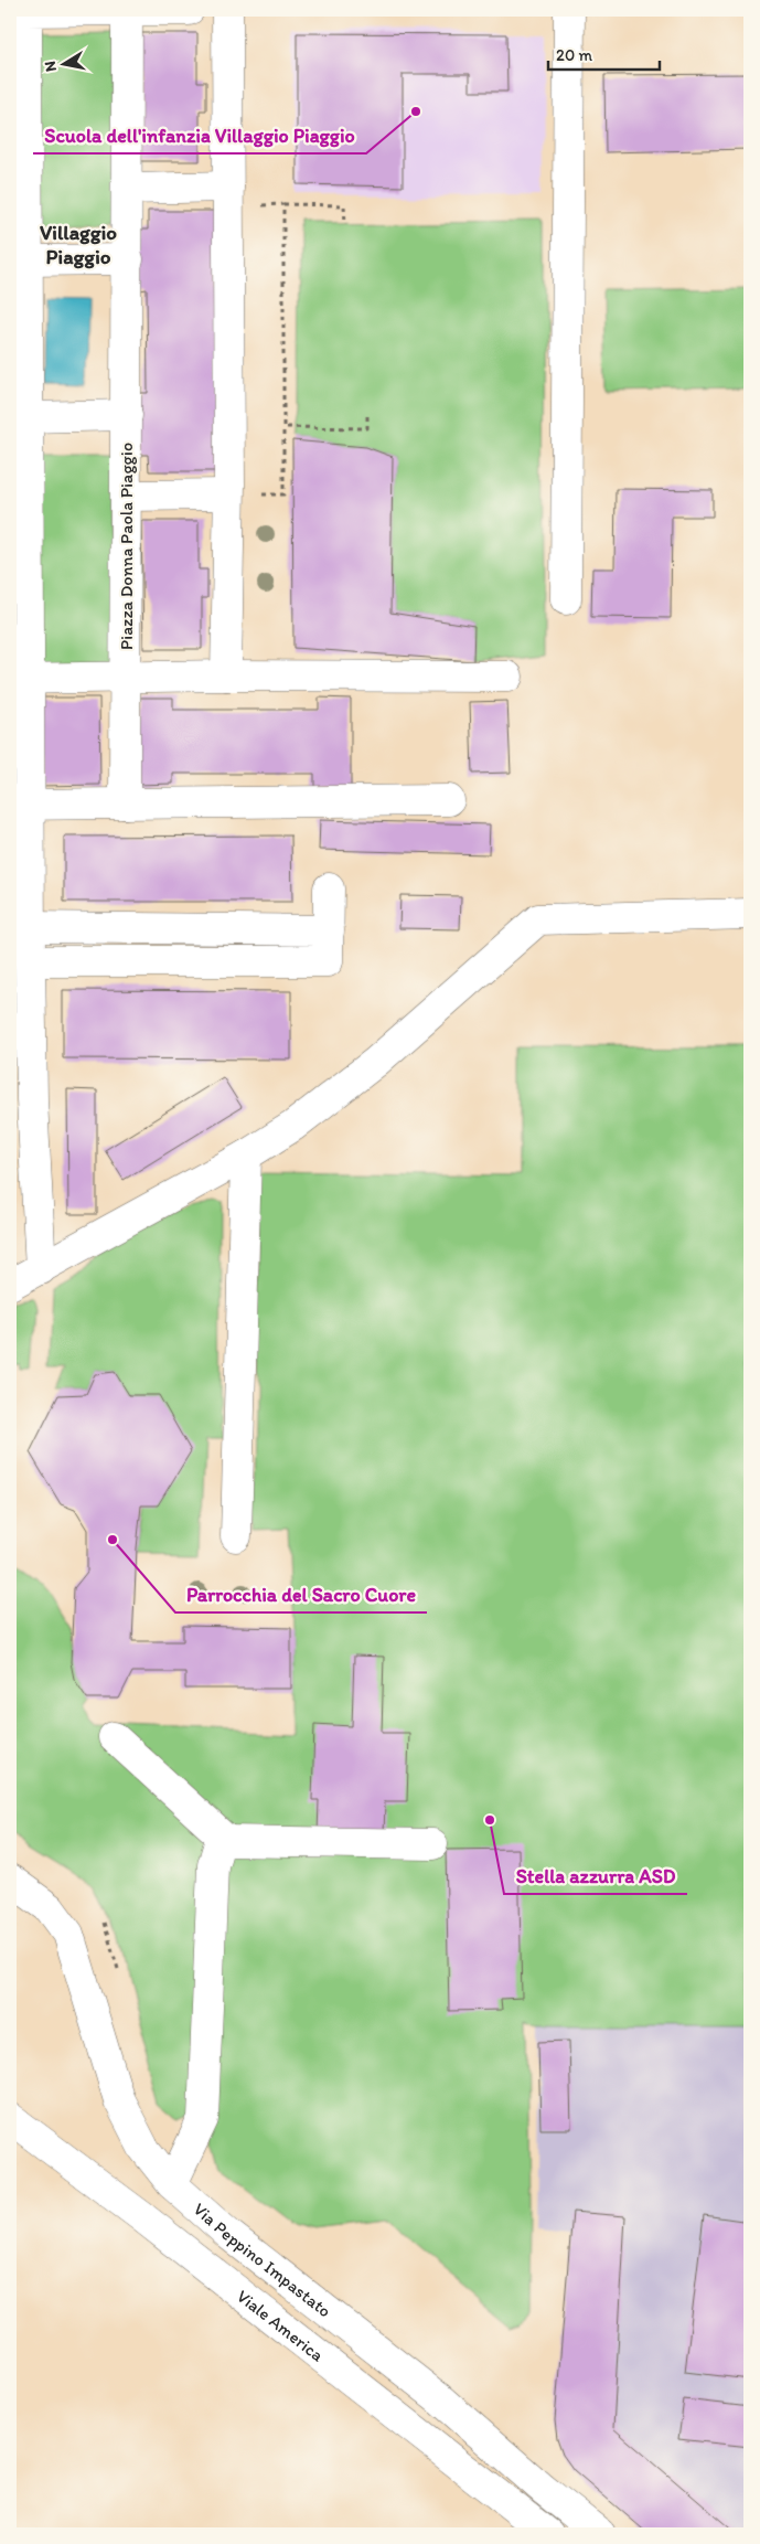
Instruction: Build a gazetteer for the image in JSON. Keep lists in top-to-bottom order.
{
  "streets": {
    "street": ["Piazza Donna Paola Piaggio", "Via Peppino Impastato", "Viale America"]
  },
  "districts": ["Villaggio Piaggio"],
  "places": ["Scuola dell'infanzia Villaggio Piaggio", "Parrocchia del Sacro Cuore", "Stella azzurra ASD"],
  "scale_bar": "20 m",
  "north": "left"
}
